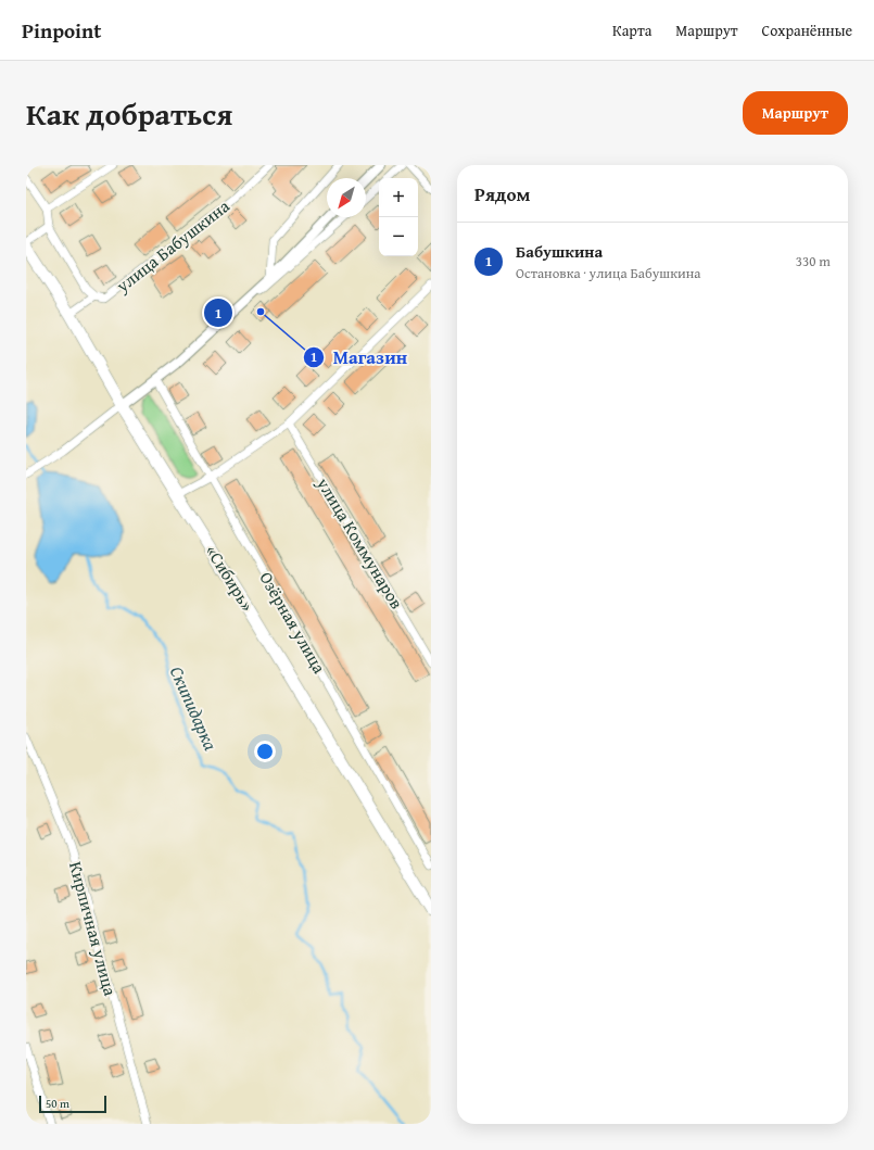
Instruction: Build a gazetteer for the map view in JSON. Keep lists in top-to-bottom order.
{
  "streets": {
    "main road": ["«Сибирь»"],
    "street": [
      "улица Бабушкина",
      "улица Коммунаров",
      "Озёрная улица",
      "Кирпичная улица"
    ]
  },
  "crossings": [
    ["улица Бабушкина", "«Сибирь»"]
  ],
  "water": ["Скипидарка"],
  "places": ["Магазин"],
  "scale_bar": "50 m",
  "north": "bottom left",
  "page": {
    "header": "Pinpoint",
    "nav": ["Карта", "Маршрут", "Сохранённые"],
    "title": "Как добраться",
    "buttons": "Маршрут",
    "heading": "Рядом",
    "map_buttons": ["+", "−"],
    "list": [
      {
        "mark": "1",
        "name": "Бабушкина",
        "note": "Остановка · улица Бабушкина",
        "value": "330 m"
      }
    ],
    "pins": "1",
    "scale": "50 m"
  }
}
